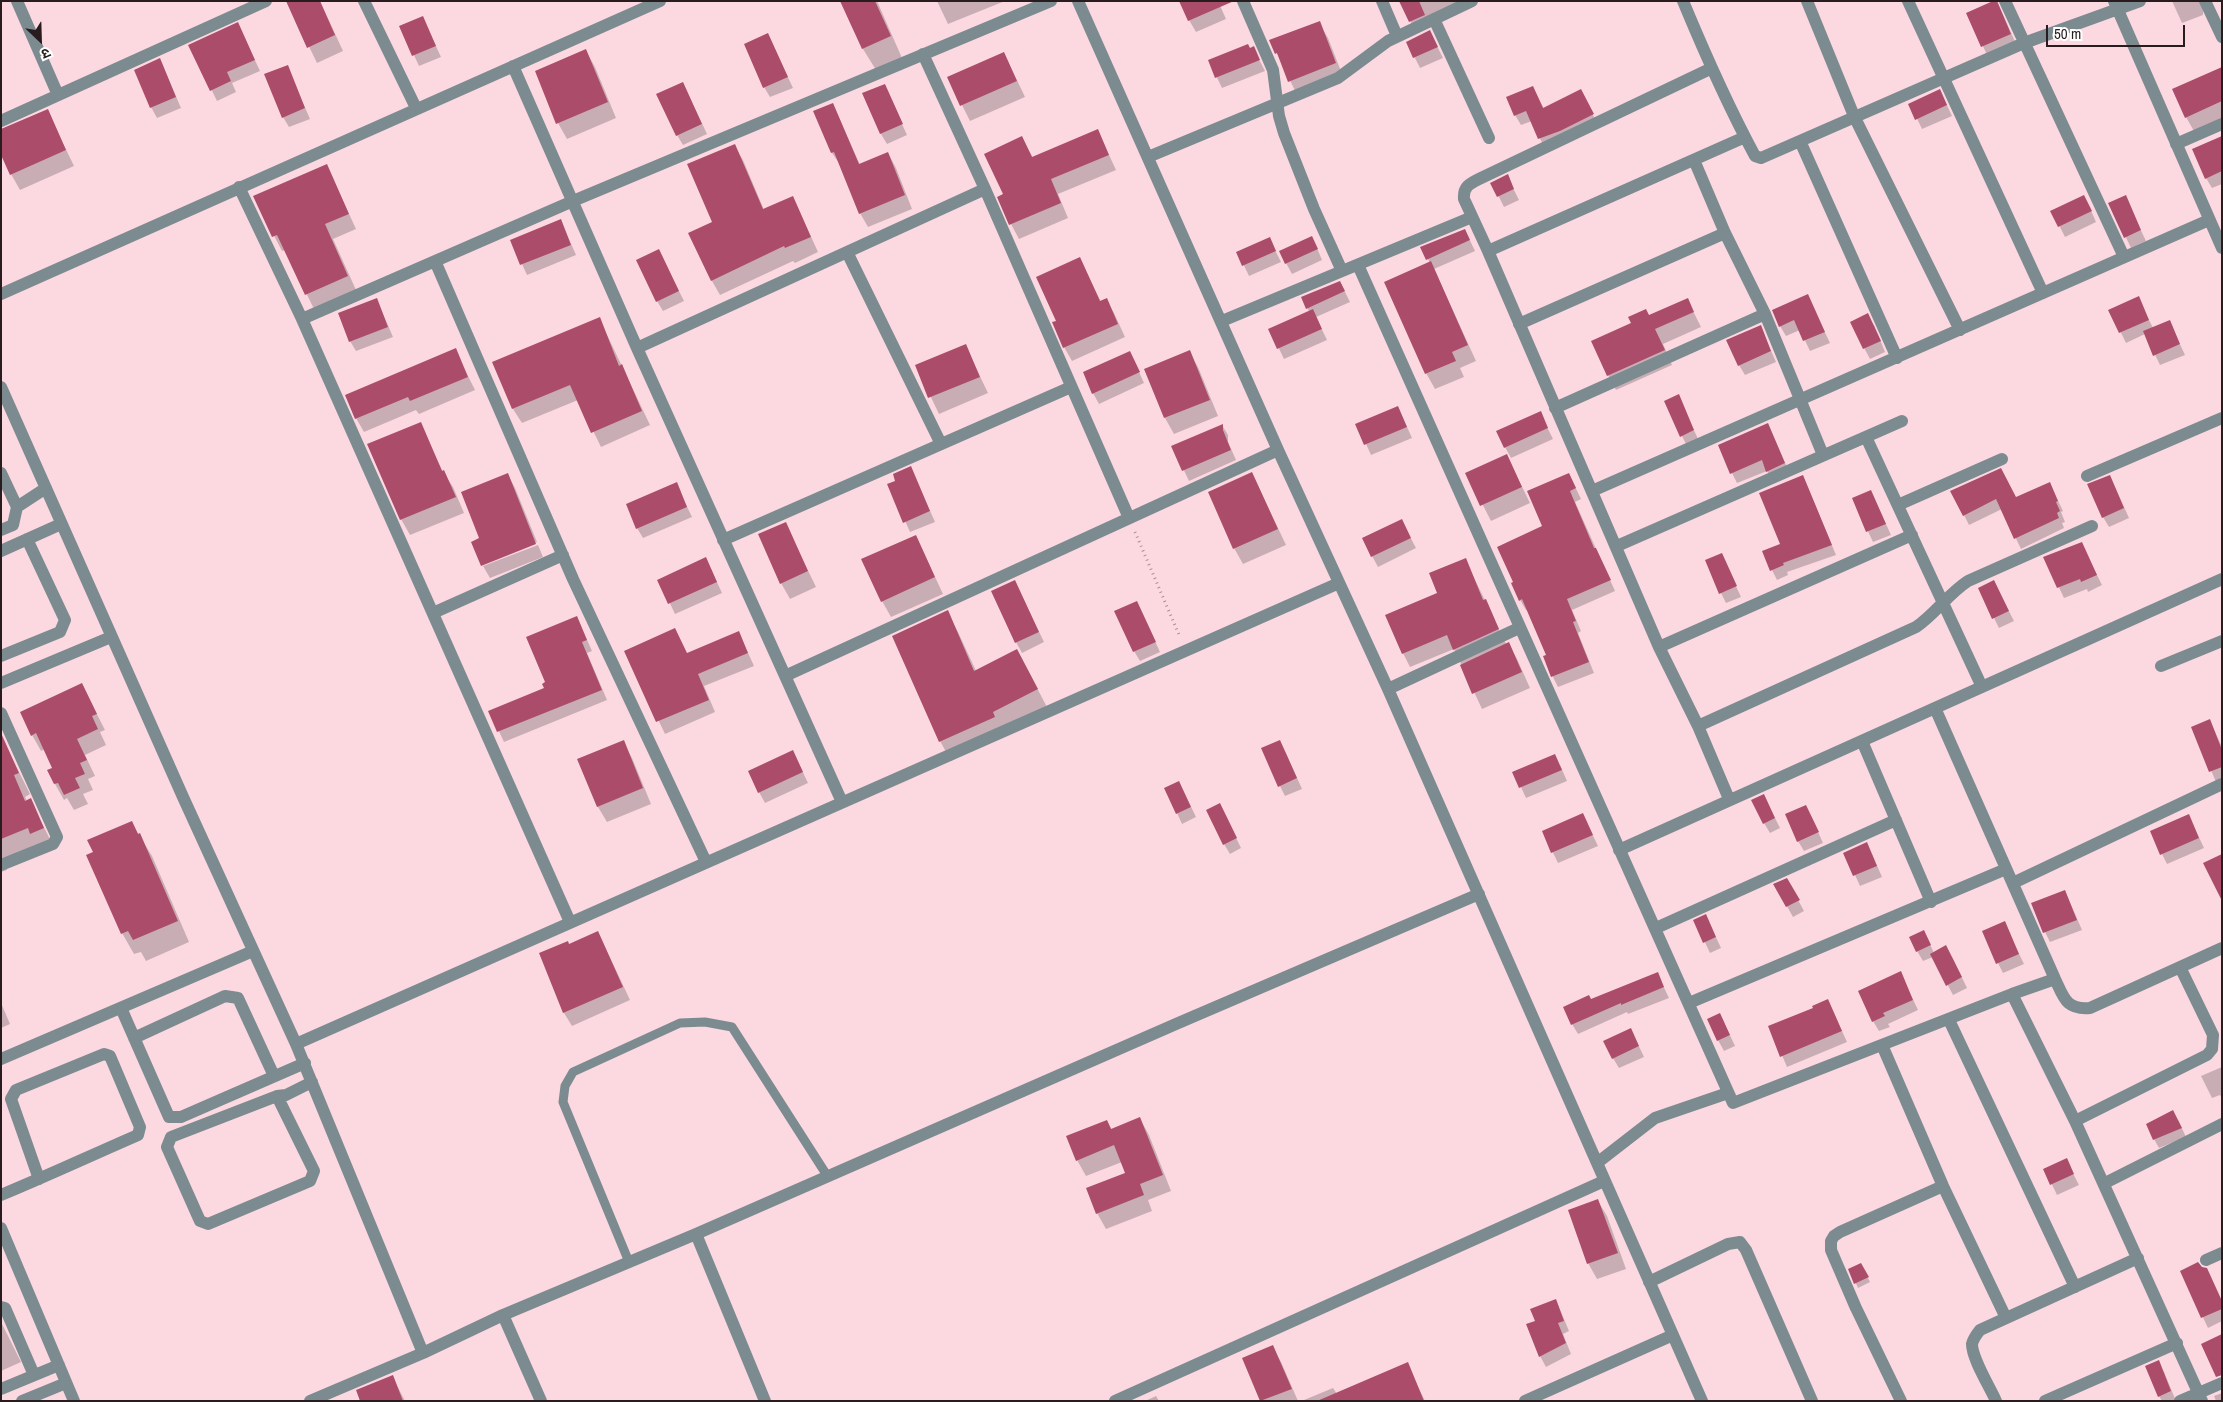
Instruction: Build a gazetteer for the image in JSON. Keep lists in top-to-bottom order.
{
  "scale_bar": "50 m",
  "north": "bottom right"
}
